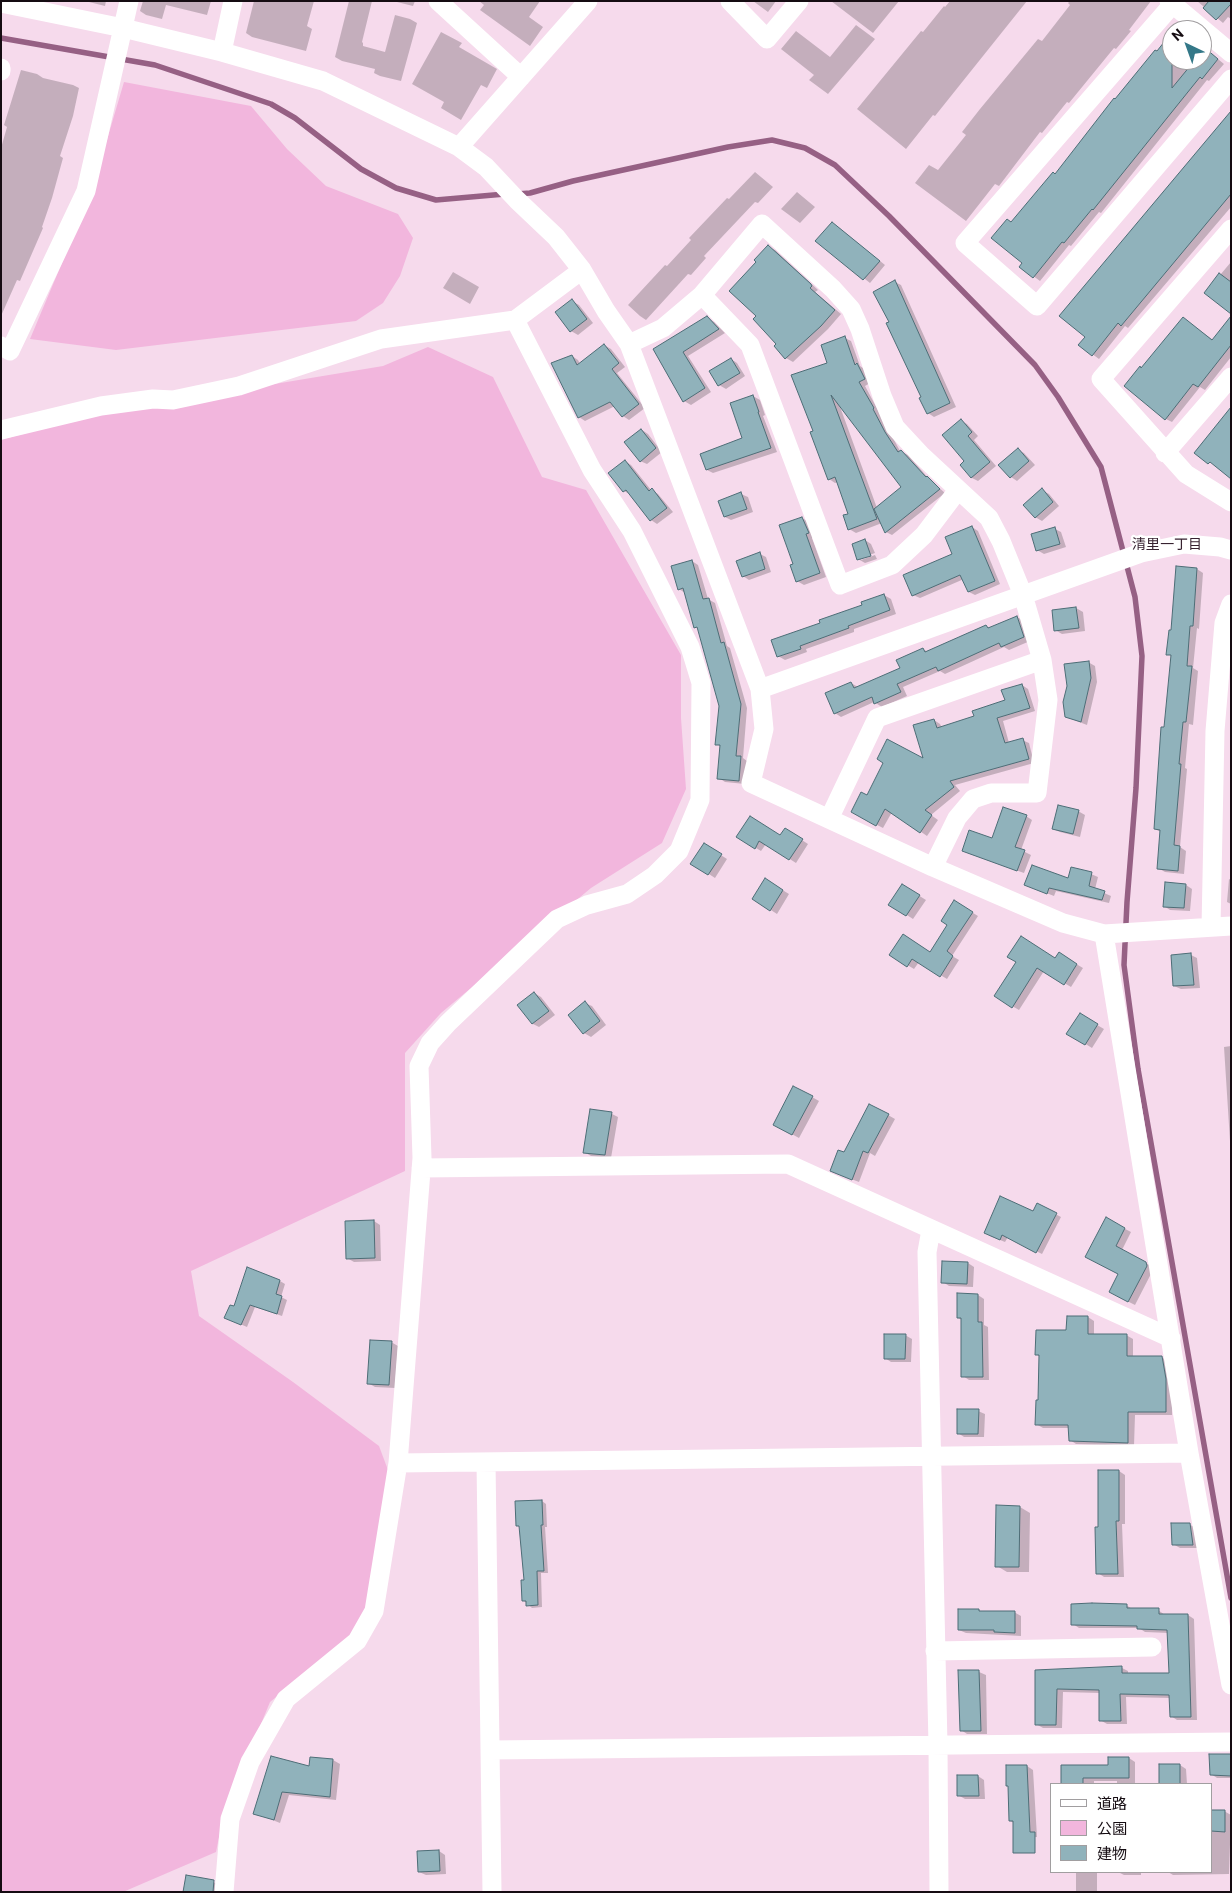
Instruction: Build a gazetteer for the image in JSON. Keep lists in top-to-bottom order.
{
  "districts": ["清里一丁目"],
  "legend": ["道路", "公園", "建物"],
  "north": "top left"
}
